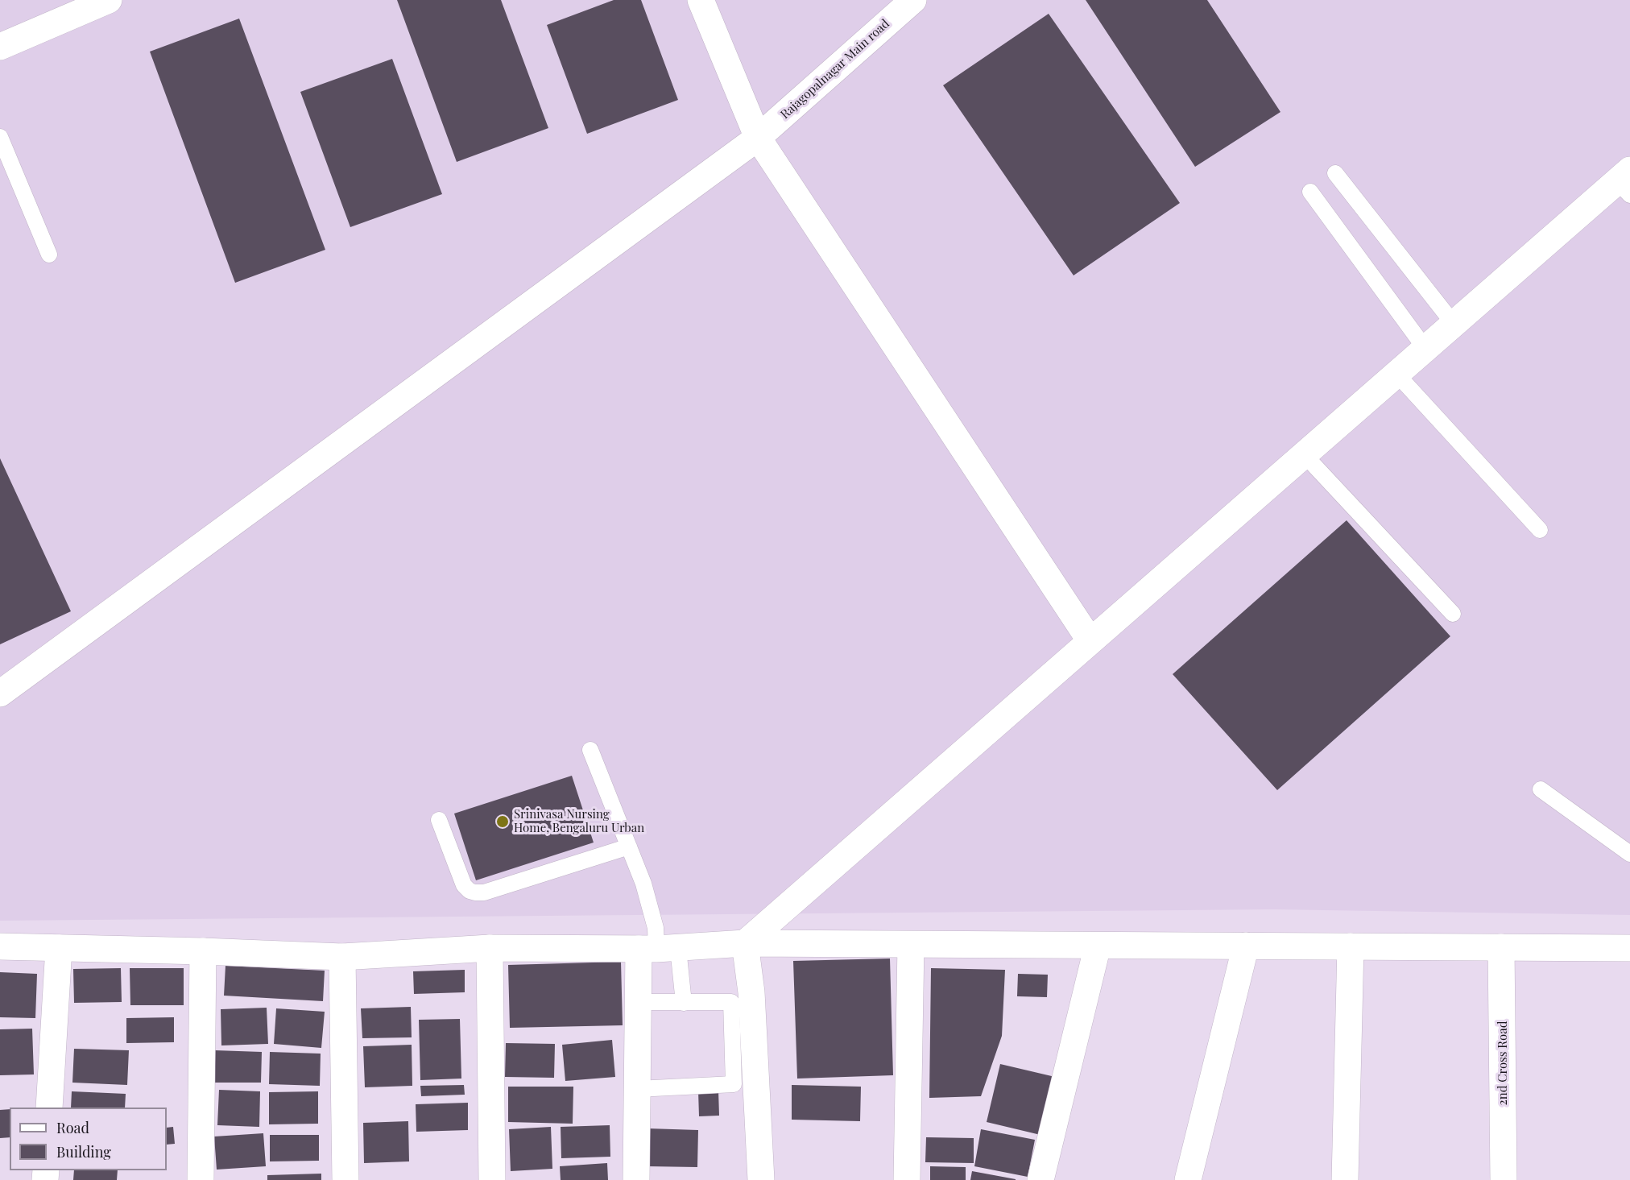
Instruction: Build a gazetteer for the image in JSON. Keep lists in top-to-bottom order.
{
  "streets": {
    "street": ["Rajagopalnagar Main road", "2nd Cross Road"]
  },
  "places": ["Srinivasa Nursing Home, Bengaluru Urban"],
  "legend": ["Road", "Building"]
}
